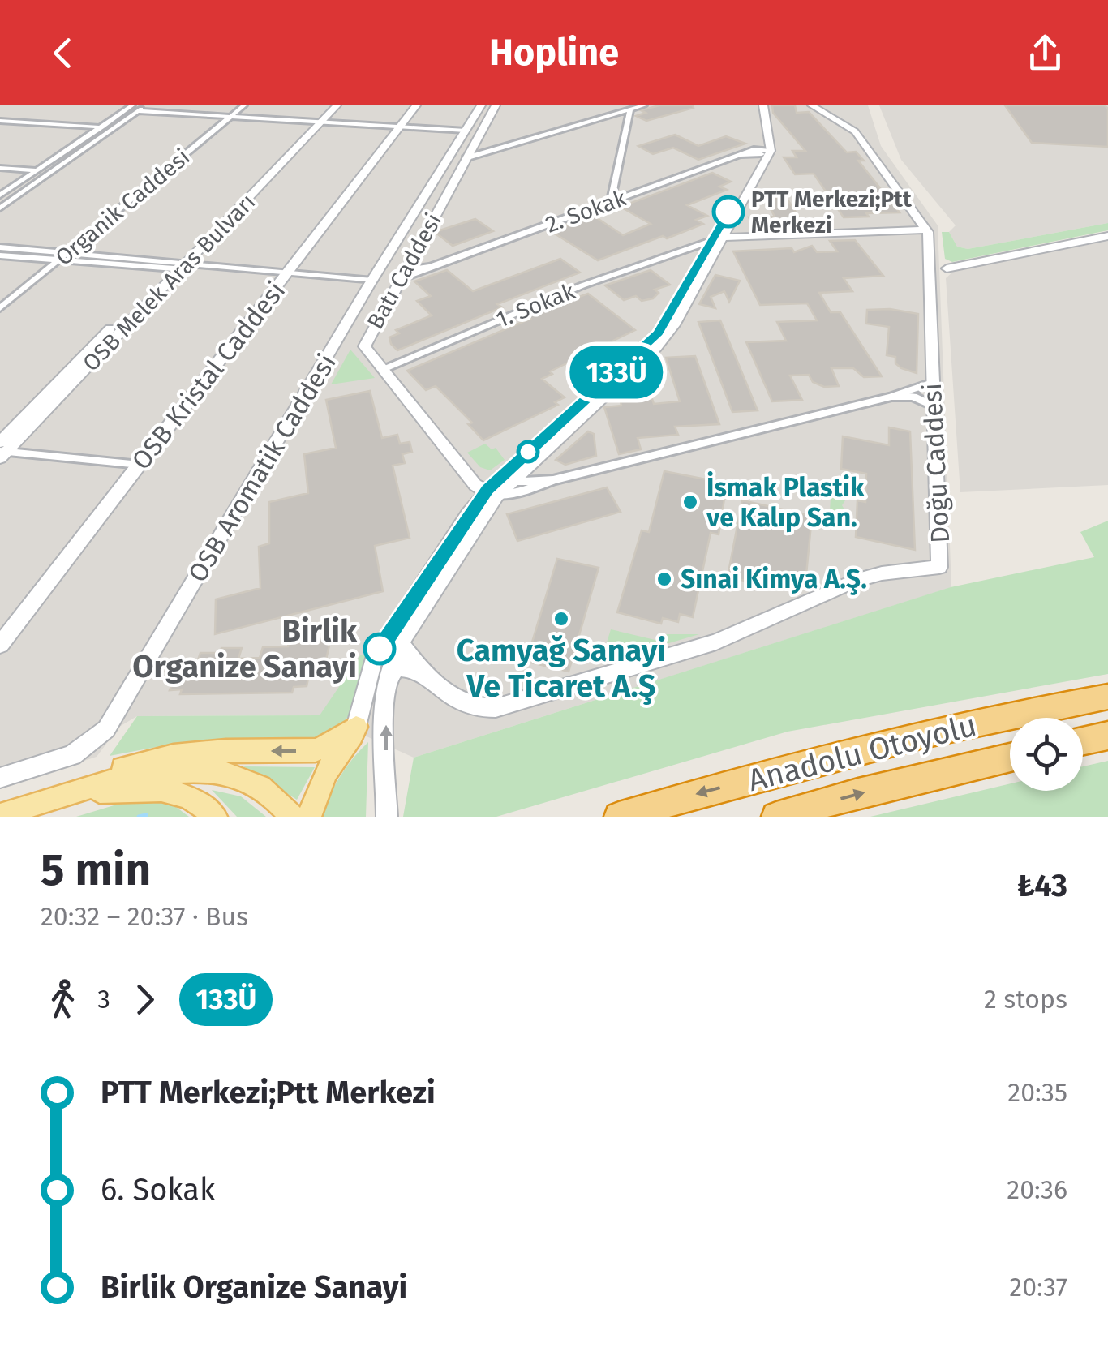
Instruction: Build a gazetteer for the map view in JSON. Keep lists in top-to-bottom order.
{
  "streets": {
    "highway": ["Anadolu Otoyolu"],
    "street": [
      "Organik Caddesi",
      "2. Sokak",
      "Batı Caddesi",
      "OSB Melek Aras Bulvarı",
      "1. Sokak",
      "OSB Kristal Caddesi",
      "Doğu Caddesi",
      "OSB Aromatik Caddesi"
    ]
  },
  "crossings": [
    ["2. Sokak", "Batı Caddesi"],
    ["Batı Caddesi", "1. Sokak"]
  ],
  "places": [
    "PTT Merkezi;Ptt Merkezi",
    "İsmak Plastik ve Kalıp San.",
    "Sınai Kimya A.Ş.",
    "Camyağ Sanayi Ve Ticaret A.Ş",
    "Birlik Organize Sanayi"
  ],
  "lines": ["bus line 133Ü"],
  "page": {
    "header": "Hopline",
    "on_map": "133Ü",
    "heading": ["5 min", "20:32 – 20:37 · Bus", "₺43"],
    "legs": ["3", "133Ü", "2 stops"],
    "list": [
      {
        "name": "PTT Merkezi;Ptt Merkezi",
        "value": "20:35"
      },
      {
        "name": "6. Sokak",
        "value": "20:36"
      },
      {
        "name": "Birlik Organize Sanayi",
        "value": "20:37"
      }
    ]
  }
}
